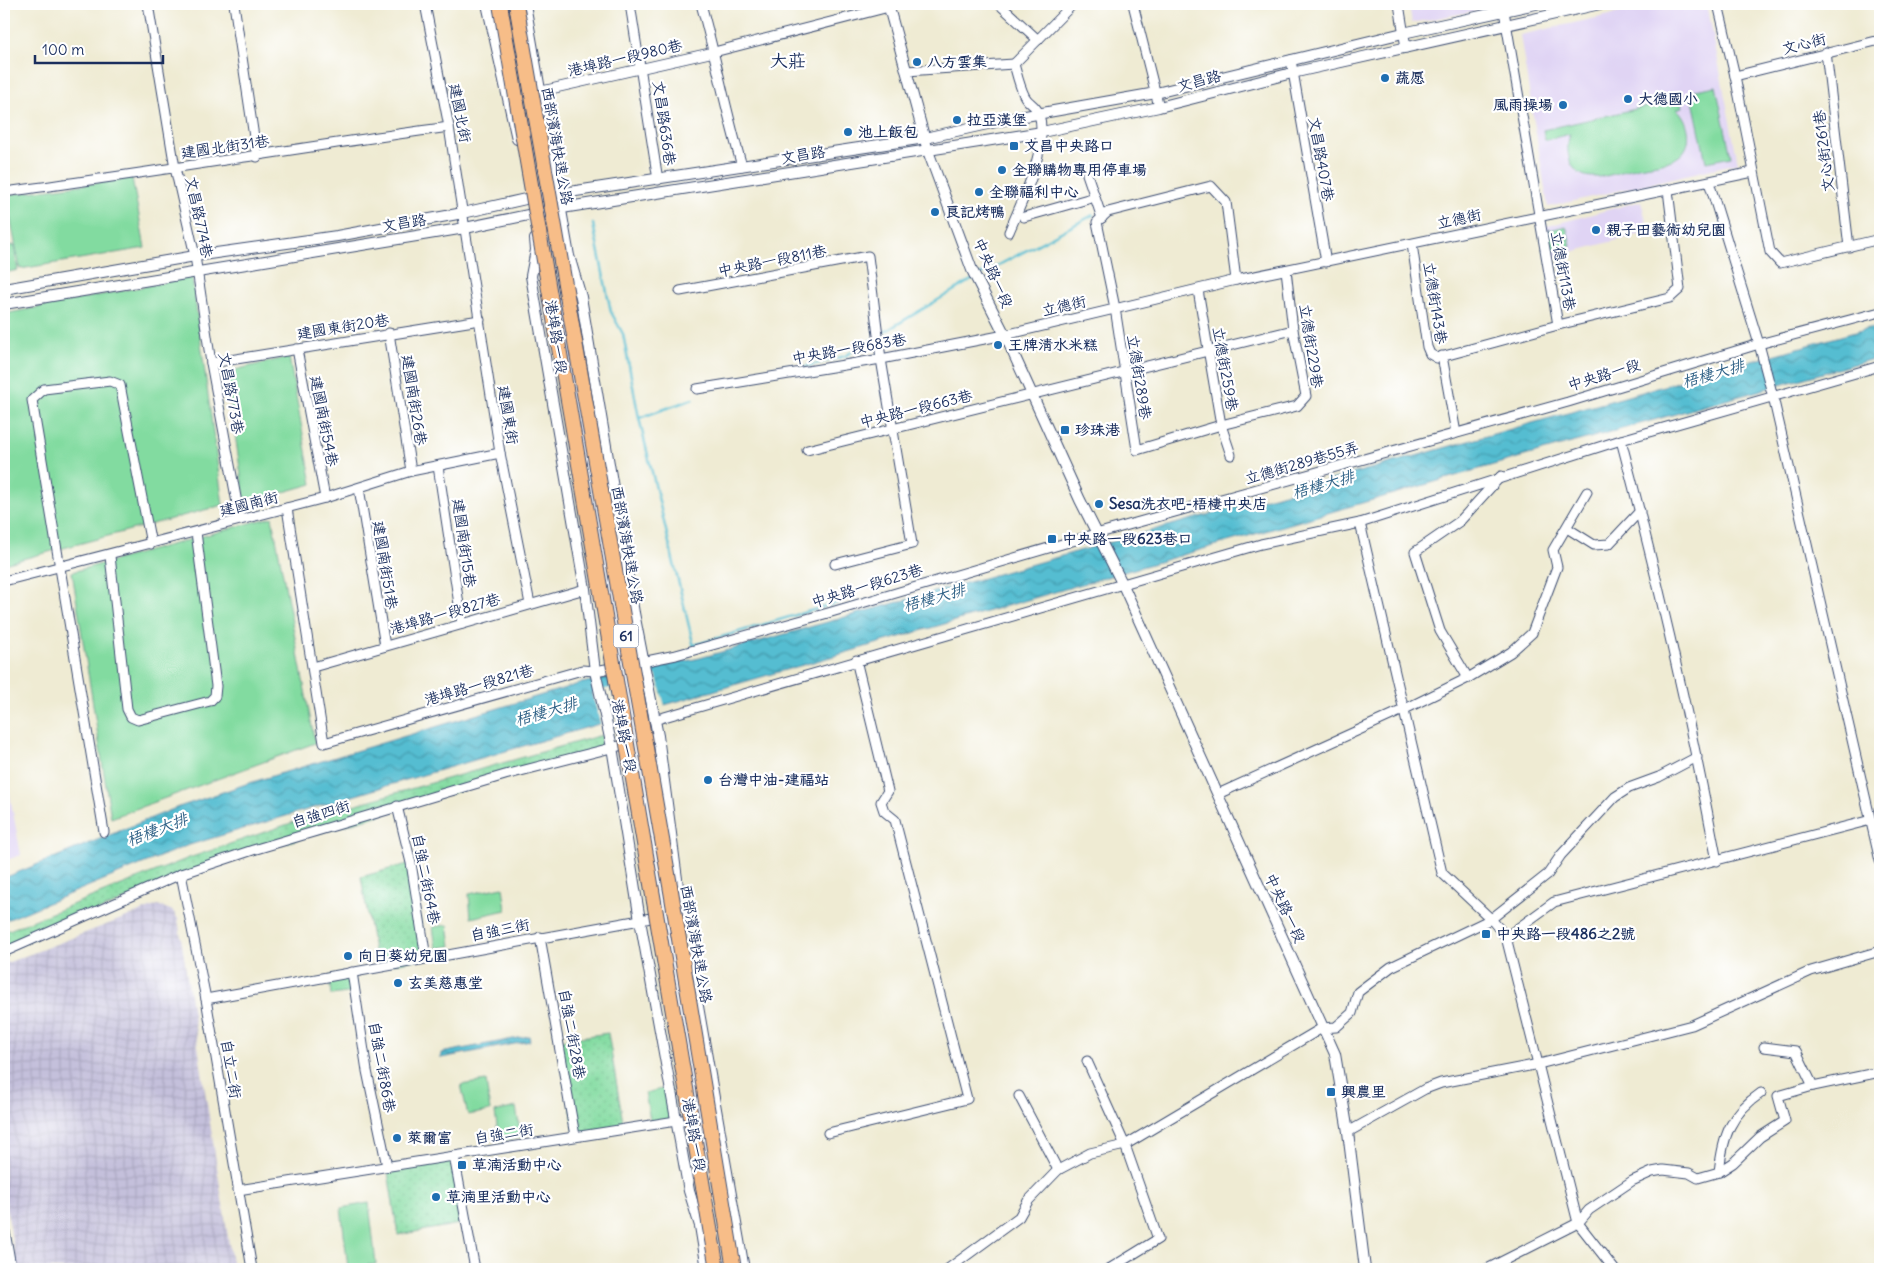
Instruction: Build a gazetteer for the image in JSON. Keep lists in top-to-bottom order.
{
  "streets": {
    "highway": ["西部濱海快速公路", "61"],
    "street": [
      "文心街",
      "港埠路一段980巷",
      "文昌路",
      "建國北街",
      "文昌路636巷",
      "建國北街31巷",
      "文心街261巷",
      "文昌路407巷",
      "文昌路774巷",
      "立德街",
      "中央路一段811巷",
      "立德街113巷",
      "中央路一段",
      "立德街143巷",
      "建國東街20巷",
      "港埠路一段",
      "立德街229巷",
      "中央路一段683巷",
      "立德街259巷",
      "立德街289巷",
      "文昌路773巷",
      "建國南街26巷",
      "中央路一段663巷",
      "建國東街",
      "建國南街54巷",
      "立德街289巷55弄",
      "建國南街",
      "建國南街15巷",
      "建國南街51巷",
      "中央路一段623巷",
      "港埠路一段827巷",
      "港埠路一段821巷",
      "自強四街",
      "自強二街64巷",
      "自強三街",
      "自強二街28巷",
      "自強二街86巷",
      "自立二街",
      "自強二街"
    ]
  },
  "crossings": [
    ["文心街", "文心街261巷"],
    ["港埠路一段980巷", "文昌路636巷"],
    ["港埠路一段980巷", "中央路一段"],
    ["港埠路一段980巷", "港埠路一段"],
    ["文昌路", "建國北街"],
    ["文昌路", "文昌路636巷"],
    ["文昌路", "文昌路407巷"],
    ["文昌路", "文昌路774巷"],
    ["文昌路", "立德街113巷"],
    ["文昌路", "中央路一段"],
    ["文昌路", "港埠路一段"],
    ["文昌路", "文昌路773巷"],
    ["文昌路", "建國東街"],
    ["建國北街", "建國北街31巷"],
    ["建國北街", "建國東街"],
    ["建國北街31巷", "文昌路774巷"],
    ["文昌路407巷", "立德街"],
    ["文昌路774巷", "文昌路773巷"],
    ["立德街", "立德街113巷"],
    ["立德街", "中央路一段"],
    ["立德街", "立德街143巷"],
    ["立德街", "立德街229巷"],
    ["立德街", "中央路一段683巷"],
    ["立德街", "立德街259巷"],
    ["立德街", "立德街289巷"],
    ["中央路一段811巷", "中央路一段683巷"],
    ["立德街113巷", "立德街143巷"],
    ["中央路一段", "立德街143巷"],
    ["中央路一段", "中央路一段683巷"],
    ["中央路一段", "中央路一段663巷"],
    ["中央路一段", "立德街289巷55弄"],
    ["中央路一段", "中央路一段623巷"],
    ["立德街143巷", "立德街289巷55弄"],
    ["建國東街20巷", "文昌路773巷"],
    ["建國東街20巷", "建國南街26巷"],
    ["建國東街20巷", "建國東街"],
    ["建國東街20巷", "建國南街54巷"],
    ["港埠路一段", "中央路一段623巷"],
    ["港埠路一段", "港埠路一段827巷"],
    ["港埠路一段", "港埠路一段821巷"],
    ["港埠路一段", "自強四街"],
    ["港埠路一段", "自強三街"],
    ["港埠路一段", "自強二街"],
    ["立德街229巷", "立德街259巷"],
    ["立德街229巷", "中央路一段663巷"],
    ["立德街259巷", "立德街289巷"],
    ["立德街259巷", "中央路一段663巷"],
    ["立德街289巷", "中央路一段663巷"],
    ["文昌路773巷", "建國南街"],
    ["建國南街26巷", "建國南街"],
    ["建國東街", "建國南街"],
    ["建國東街", "港埠路一段827巷"],
    ["建國南街54巷", "建國南街"],
    ["立德街289巷55弄", "中央路一段623巷"],
    ["建國南街", "建國南街15巷"],
    ["建國南街", "建國南街51巷"],
    ["建國南街15巷", "港埠路一段827巷"],
    ["建國南街51巷", "港埠路一段827巷"],
    ["中央路一段623巷", "港埠路一段821巷"],
    ["港埠路一段827巷", "港埠路一段821巷"],
    ["自強四街", "自強二街64巷"],
    ["自強四街", "自立二街"],
    ["自強二街64巷", "自強三街"],
    ["自強三街", "自強二街28巷"],
    ["自強三街", "自強二街86巷"],
    ["自強三街", "自立二街"],
    ["自強二街28巷", "自強二街"],
    ["自強二街86巷", "自強二街"],
    ["自立二街", "自強二街"]
  ],
  "districts": ["大莊"],
  "water": ["梧棲大排"],
  "places": {
    "other": [
      "八方雲集",
      "蔬愿",
      "大德國小",
      "風雨操場",
      "拉亞漢堡",
      "池上飯包",
      "全聯購物專用停車場",
      "全聯福利中心",
      "良記烤鴨",
      "親子田藝術幼兒園",
      "王牌清水米糕",
      "Sesa洗衣吧-梧棲中央店",
      "台灣中油-建福站",
      "向日葵幼兒園",
      "玄美慈惠堂",
      "萊爾富",
      "草湳里活動中心"
    ],
    "transit": [
      "文昌中央路口",
      "珍珠港",
      "中央路一段623巷口",
      "中央路一段486之2號",
      "興農里",
      "草湳活動中心"
    ]
  },
  "scale_bar": "100 m"
}
